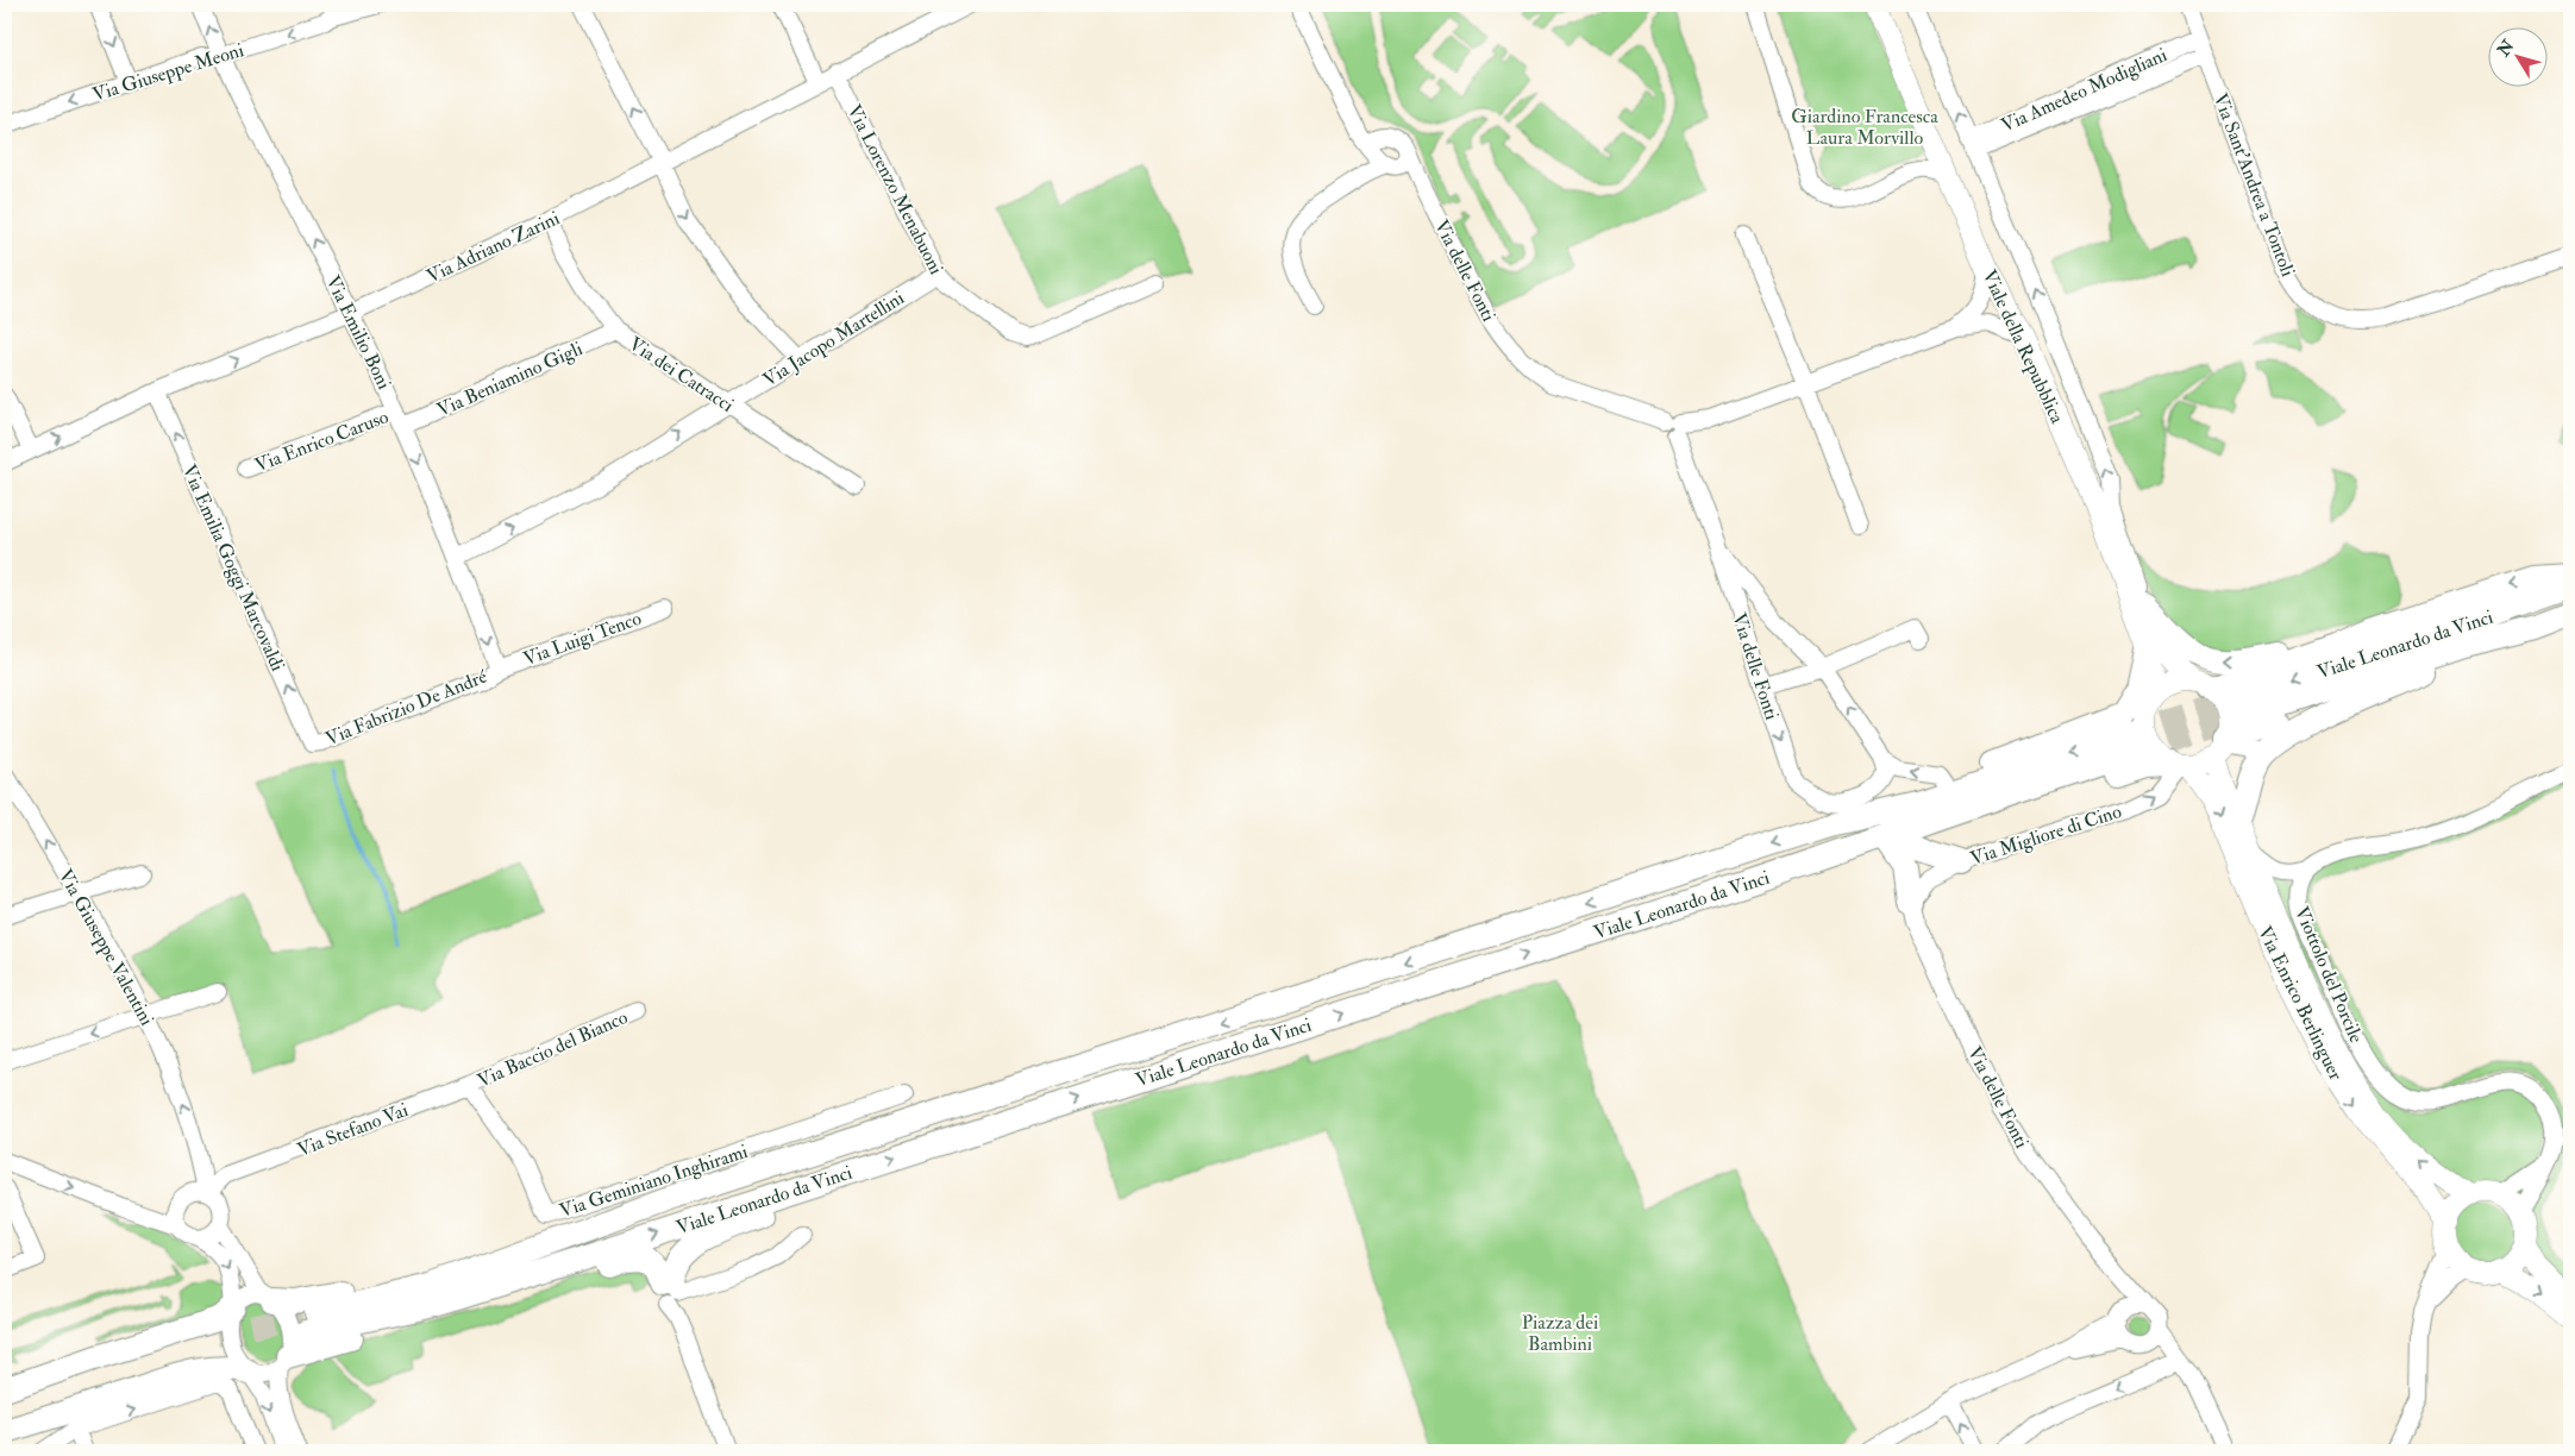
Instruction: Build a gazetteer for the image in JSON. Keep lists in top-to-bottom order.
{
  "streets": {
    "highway": ["Viale Leonardo da Vinci"],
    "main road": ["Viale della Repubblica", "Via Enrico Berlinguer"],
    "street": [
      "Via Giuseppe Meoni",
      "Via Amedeo Modigliani",
      "Via Sant'Andrea a Tontoli",
      "Via Lorenzo Menabuoni",
      "Via Adriano Zarini",
      "Via delle Fonti",
      "Via Emilio Boni",
      "Via Jacopo Martellini",
      "Via dei Catracci",
      "Via Beniamino Gigli",
      "Via Enrico Caruso",
      "Via Emilia Goggi Marcovaldi",
      "Via Luigi Tenco",
      "Via Fabrizio De André",
      "Via Migliore di Cino",
      "Via Giuseppe Valentini",
      "Viottolo del Porcile",
      "Via Baccio del Bianco",
      "Via Stefano Vai",
      "Via Geminiano Inghirami"
    ]
  },
  "crossings": [
    ["Via Giuseppe Meoni", "Via Emilio Boni"],
    ["Via Amedeo Modigliani", "Via Sant'Andrea a Tontoli"],
    ["Via Amedeo Modigliani", "Viale della Repubblica"],
    ["Via Lorenzo Menabuoni", "Via Adriano Zarini"],
    ["Via Lorenzo Menabuoni", "Via Jacopo Martellini"],
    ["Via Adriano Zarini", "Via Emilio Boni"],
    ["Via Adriano Zarini", "Via dei Catracci"],
    ["Via Adriano Zarini", "Via Emilia Goggi Marcovaldi"],
    ["Via delle Fonti", "Via Migliore di Cino"],
    ["Via Emilio Boni", "Via Jacopo Martellini"],
    ["Via Emilio Boni", "Via Beniamino Gigli"],
    ["Via Emilio Boni", "Via Enrico Caruso"],
    ["Via Emilio Boni", "Via Luigi Tenco"],
    ["Via Emilio Boni", "Via Fabrizio De André"],
    ["Via Jacopo Martellini", "Via dei Catracci"],
    ["Viale della Repubblica", "Via Migliore di Cino"],
    ["Viale della Repubblica", "Via Enrico Berlinguer"],
    ["Via dei Catracci", "Via Beniamino Gigli"],
    ["Via Beniamino Gigli", "Via Enrico Caruso"],
    ["Via Emilia Goggi Marcovaldi", "Via Fabrizio De André"],
    ["Via Luigi Tenco", "Via Fabrizio De André"],
    ["Via Migliore di Cino", "Via Enrico Berlinguer"],
    ["Viottolo del Porcile", "Via Enrico Berlinguer"],
    ["Via Baccio del Bianco", "Via Stefano Vai"],
    ["Via Baccio del Bianco", "Via Geminiano Inghirami"],
    ["Via Stefano Vai", "Via Geminiano Inghirami"]
  ],
  "one_way": [
    "Via Giuseppe Meoni",
    "Via Jacopo Martellini",
    "Via Emilia Goggi Marcovaldi",
    "Via Migliore di Cino",
    "Via Giuseppe Valentini"
  ],
  "parks": ["Giardino Francesca Laura Morvillo", "Piazza dei Bambini"],
  "north": "top left"
}
